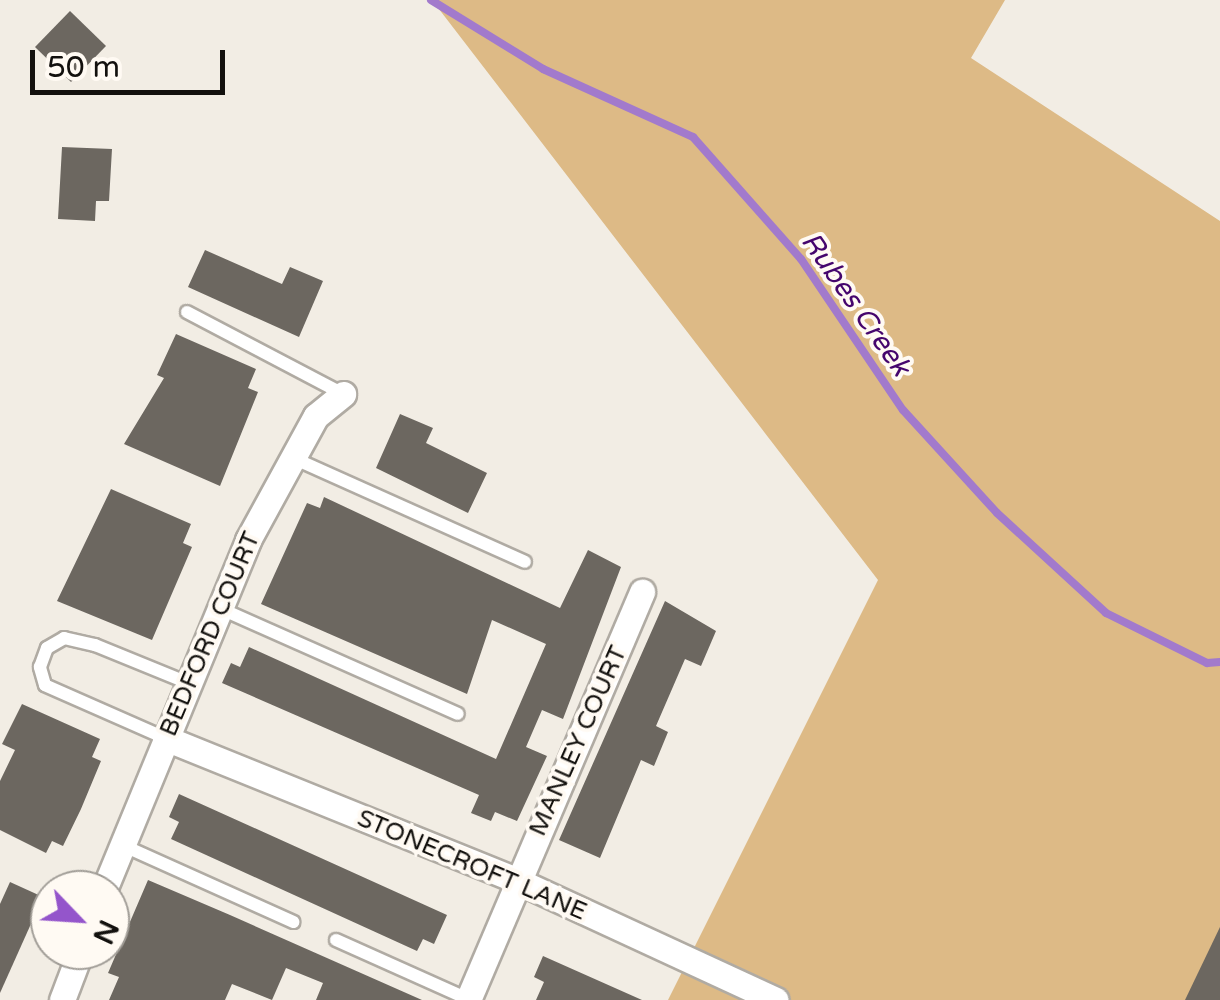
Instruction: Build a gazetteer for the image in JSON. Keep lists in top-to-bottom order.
{
  "streets": {
    "street": ["BEDFORD COURT", "MANLEY COURT", "STONECROFT LANE"]
  },
  "crossings": [
    ["BEDFORD COURT", "STONECROFT LANE"],
    ["MANLEY COURT", "STONECROFT LANE"]
  ],
  "water": ["Rubes Creek"],
  "scale_bar": "50 m",
  "north": "bottom right"
}
